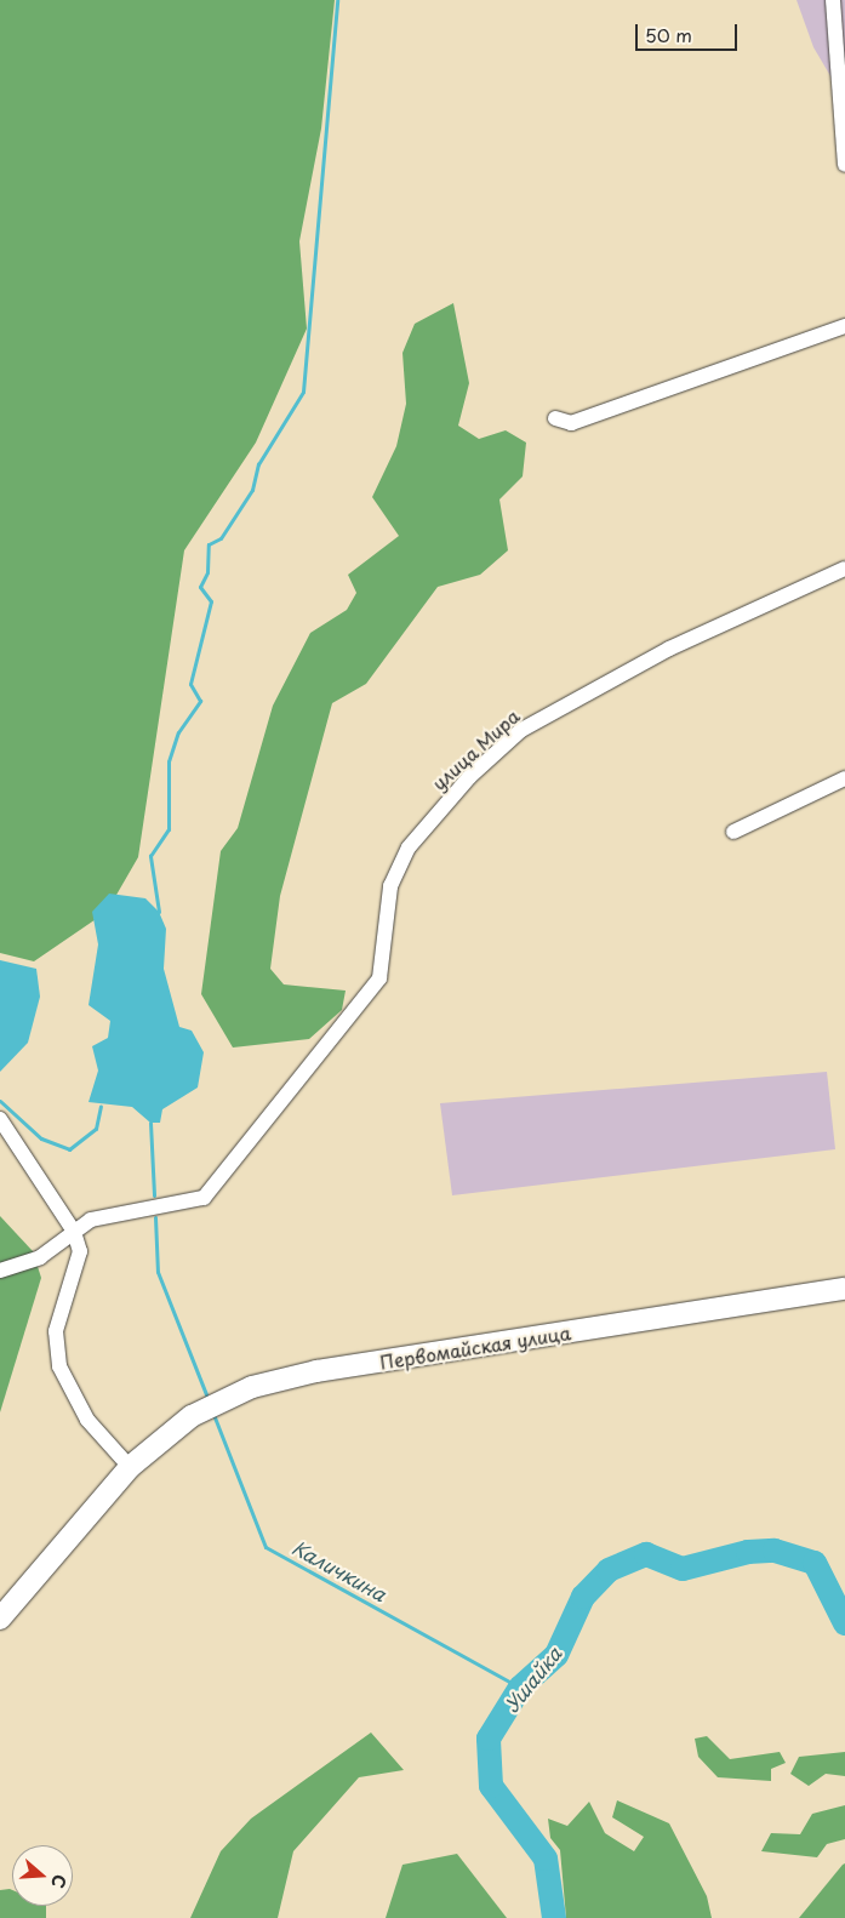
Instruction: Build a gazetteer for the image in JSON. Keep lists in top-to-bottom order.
{
  "streets": {
    "street": ["улица Мира", "Первомайская улица"]
  },
  "water": ["Каличкина", "Ушайка"],
  "scale_bar": "50 m",
  "north": "right"
}
